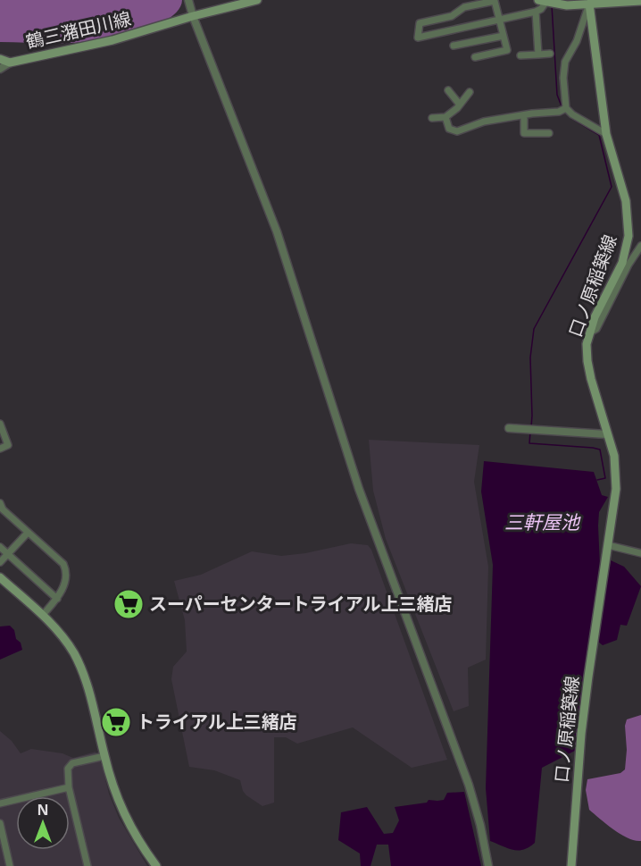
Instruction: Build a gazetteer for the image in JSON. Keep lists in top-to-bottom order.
{
  "streets": {
    "main road": ["鶴三潴田川線", "口ノ原稲築線"]
  },
  "water": ["三軒屋池"],
  "places": {
    "supermarket": ["スーパーセンタートライアル上三緒店", "トライアル上三緒店"]
  },
  "north": "top"
}
